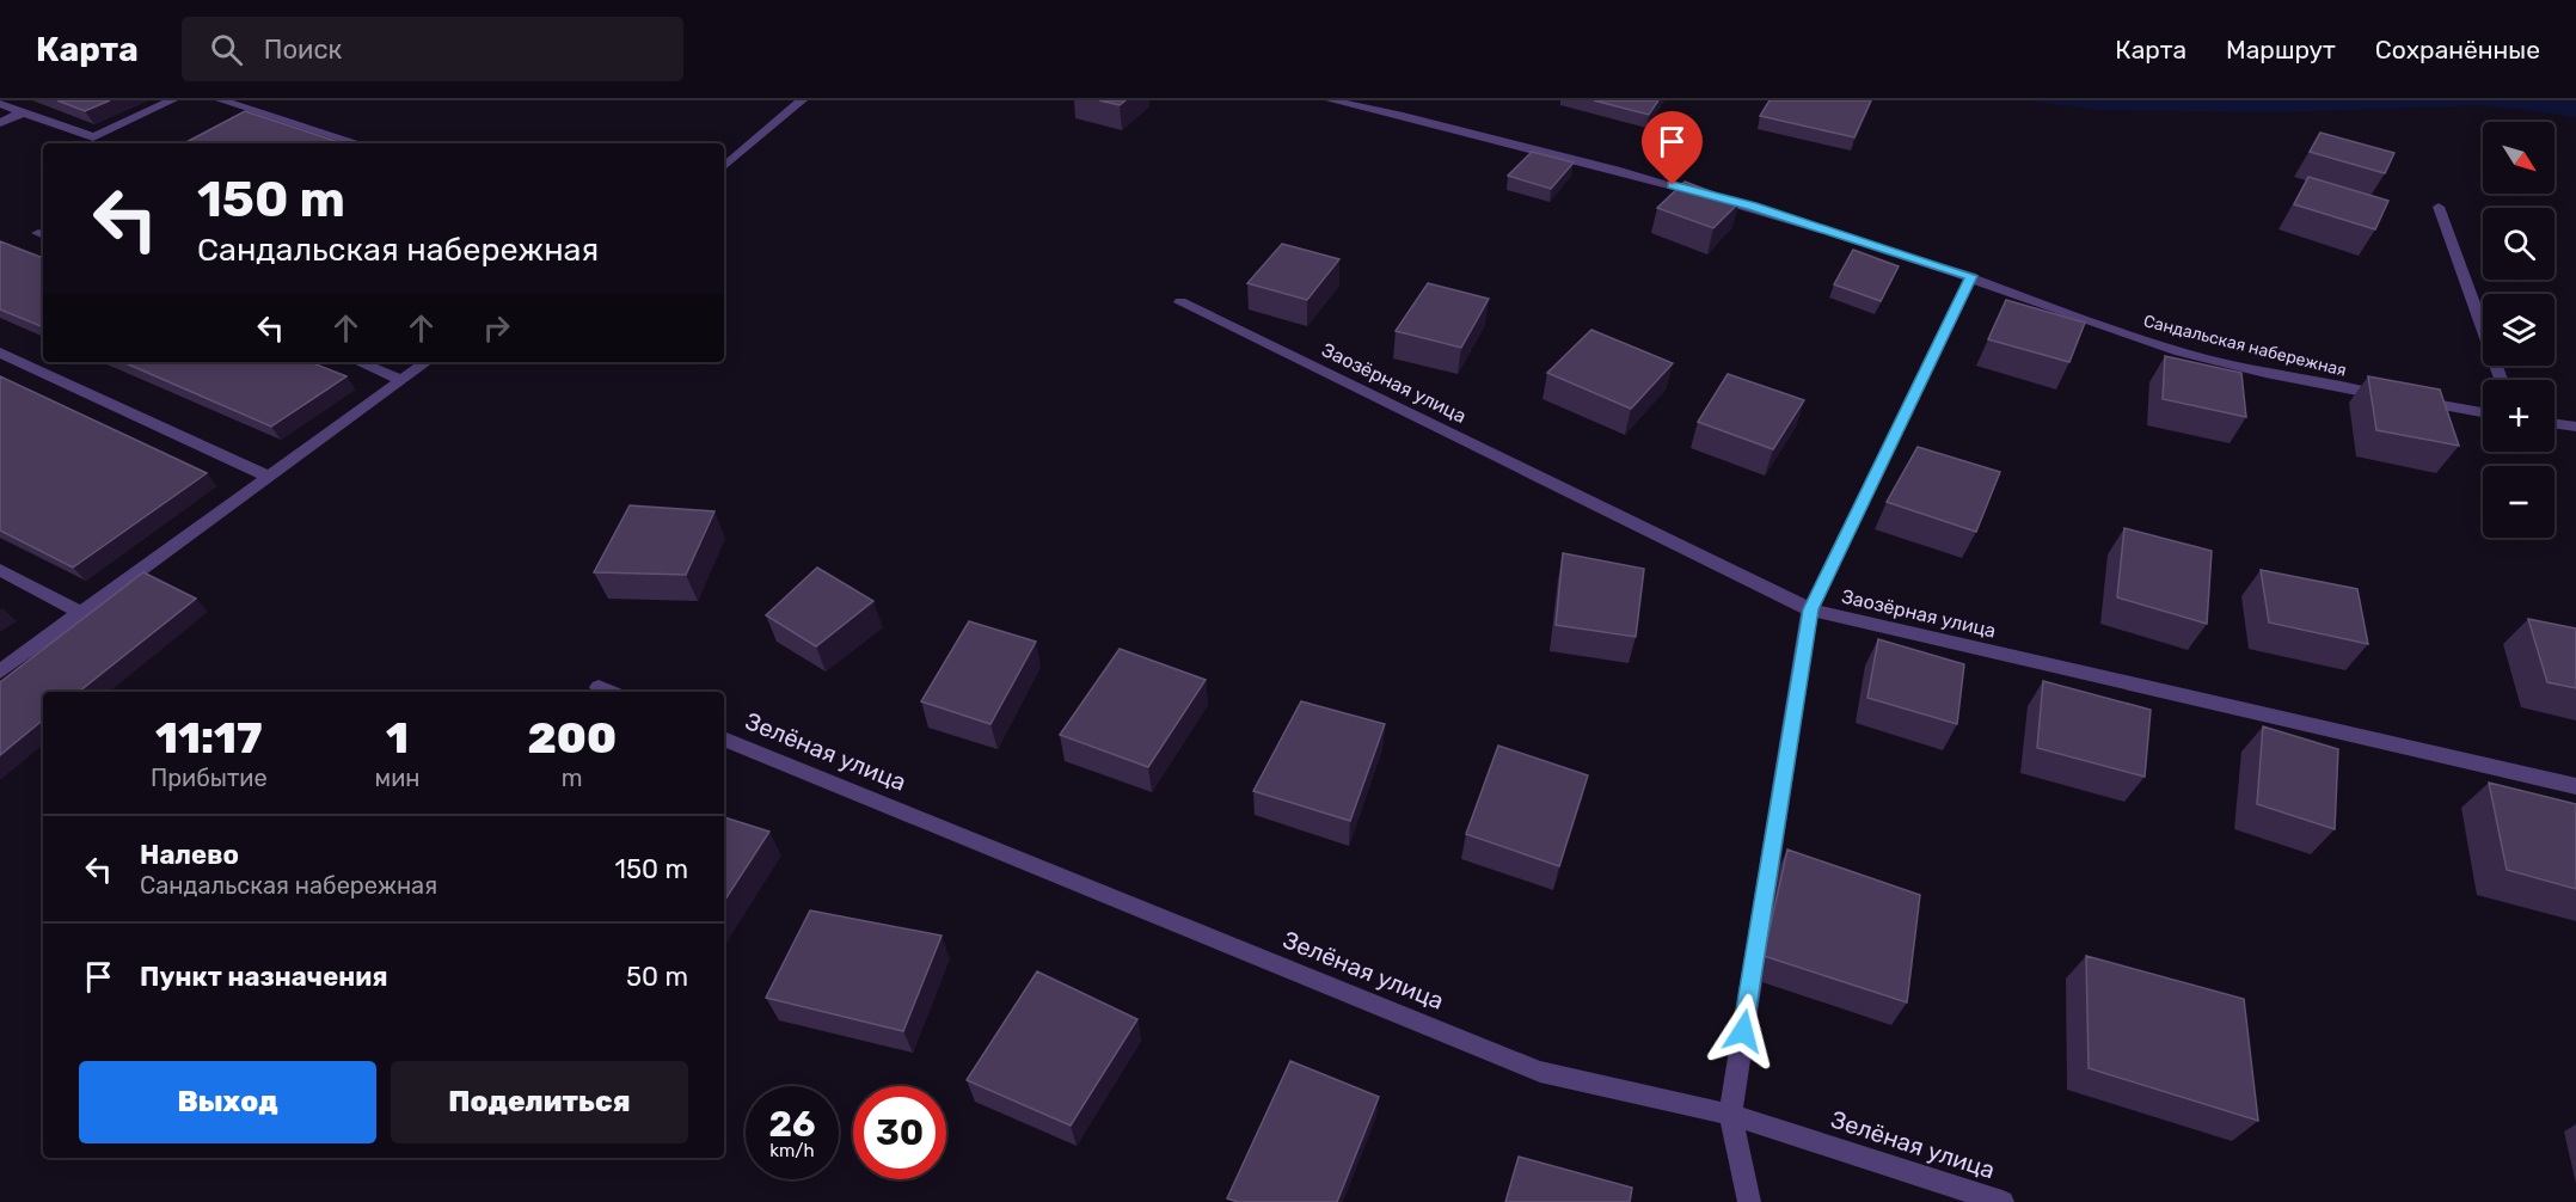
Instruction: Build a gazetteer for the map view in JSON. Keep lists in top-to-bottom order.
{
  "streets": {
    "street": ["Сандальская набережная", "Заозёрная улица", "Зелёная улица"]
  },
  "north": "bottom right",
  "page": {
    "header": "Карта",
    "search": "Поиск",
    "nav": ["Карта", "Маршрут", "Сохранённые"],
    "map_buttons": ["+", "−"],
    "turn": ["150 m", "Сандальская набережная"],
    "eta": [
      "11:17",
      "Прибытие",
      "1",
      "мин",
      "200",
      "m"
    ],
    "list": [
      {
        "name": "Налево",
        "note": "Сандальская набережная",
        "value": "150 m"
      },
      {
        "name": "Пункт назначения",
        "value": "50 m"
      }
    ],
    "buttons": ["Выход", "Поделиться"],
    "speed": "26 km/h",
    "limit": "30"
  }
}
